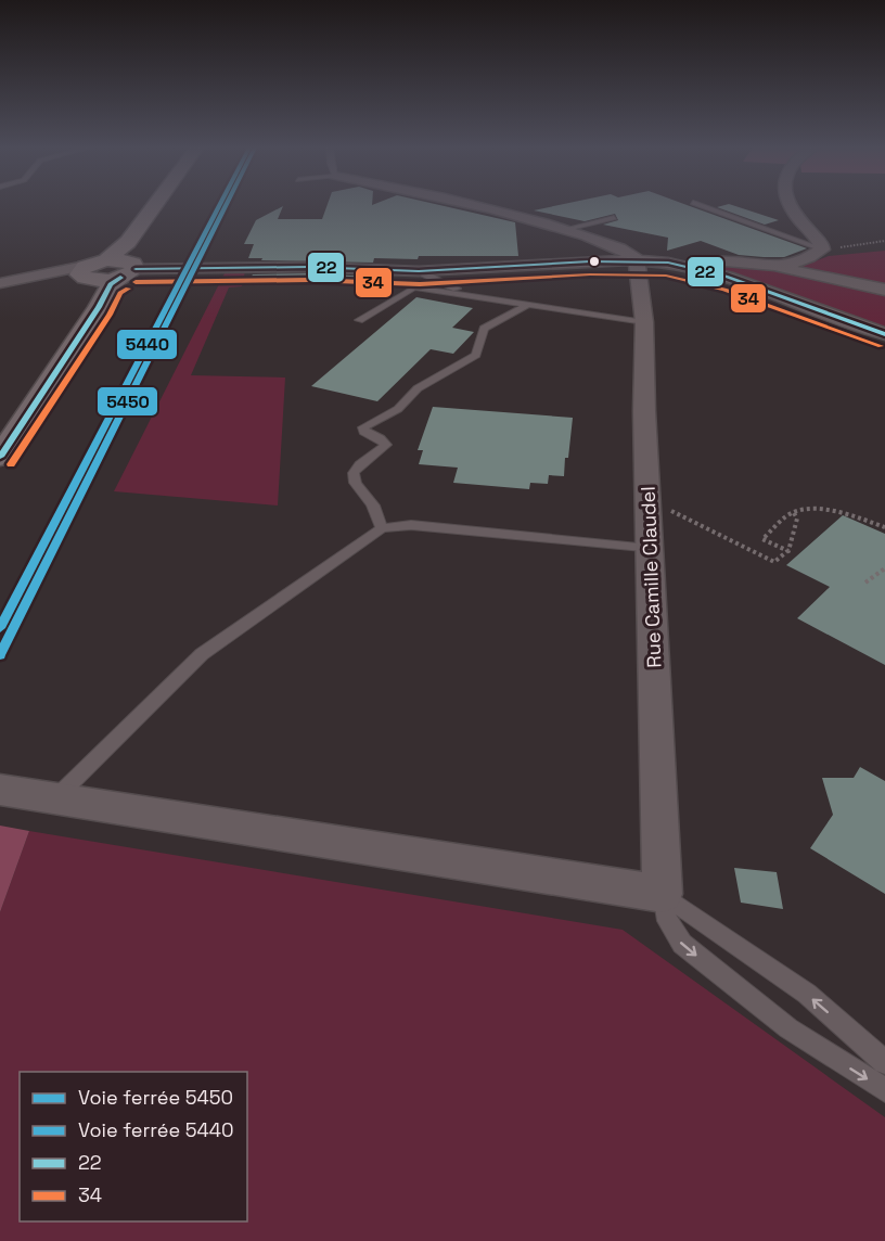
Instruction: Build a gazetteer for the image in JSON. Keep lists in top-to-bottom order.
{
  "streets": {
    "street": ["Rue Camille Claudel"]
  },
  "lines": [
    "rail line 5450",
    "rail line 5440",
    "transit line 22",
    "transit line 34"
  ],
  "legend": [
    "Voie ferrée 5450",
    "Voie ferrée 5440",
    "22",
    "34"
  ]
}
